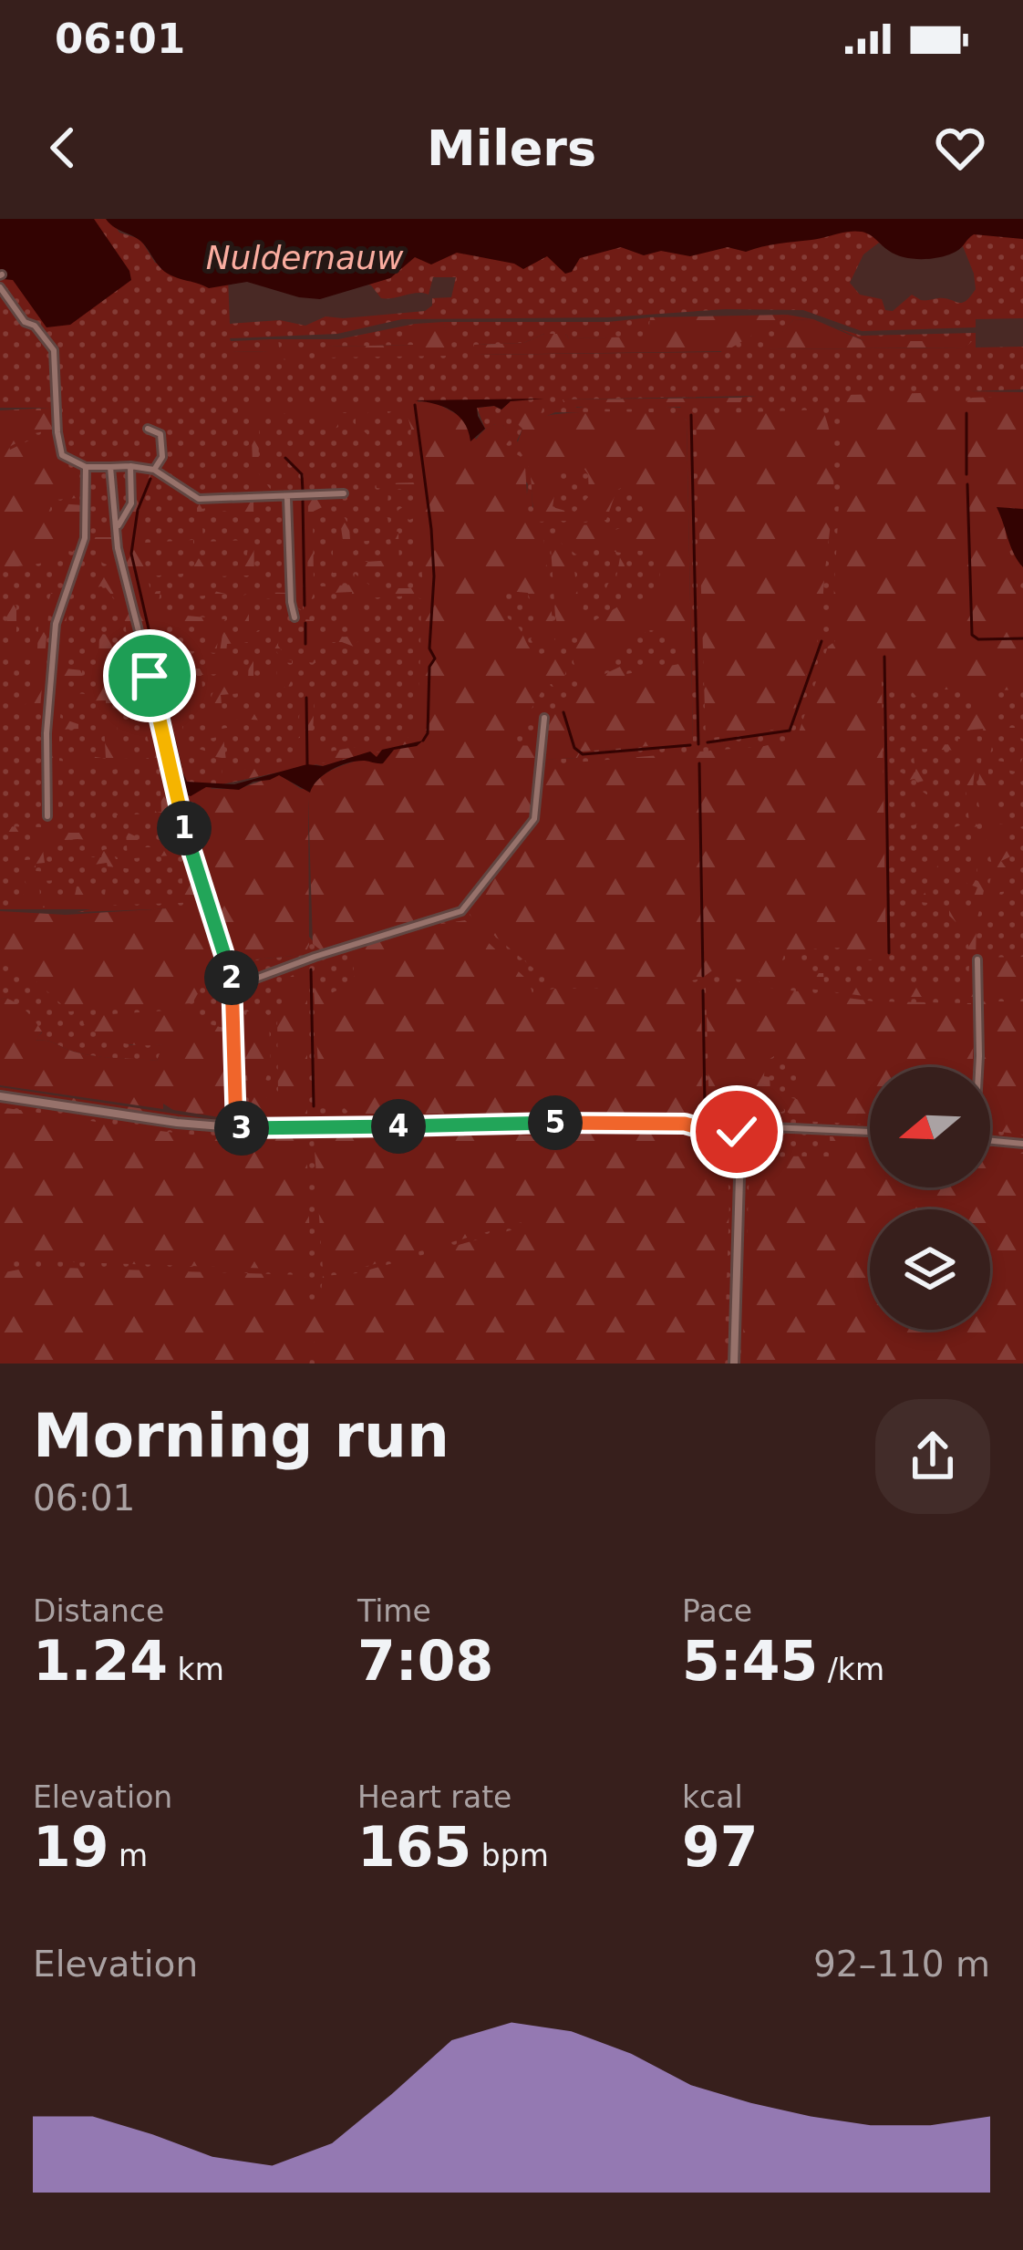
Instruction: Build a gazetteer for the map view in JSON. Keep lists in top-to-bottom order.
{
  "water": ["Nuldernauw"],
  "north": "left",
  "page": {
    "status": "06:01",
    "header": "Milers",
    "pins": [
      "1",
      "2",
      "5",
      "4",
      "3"
    ],
    "heading": ["Morning run", "06:01"],
    "stats": [
      ["Distance", "1.24 km"],
      ["Time", "7:08"],
      ["Pace", "5:45 /km"],
      ["Elevation", "19 m"],
      ["Heart rate", "165 bpm"],
      ["kcal", "97"]
    ],
    "chart": ["Elevation", "92–110 m"]
  }
}
